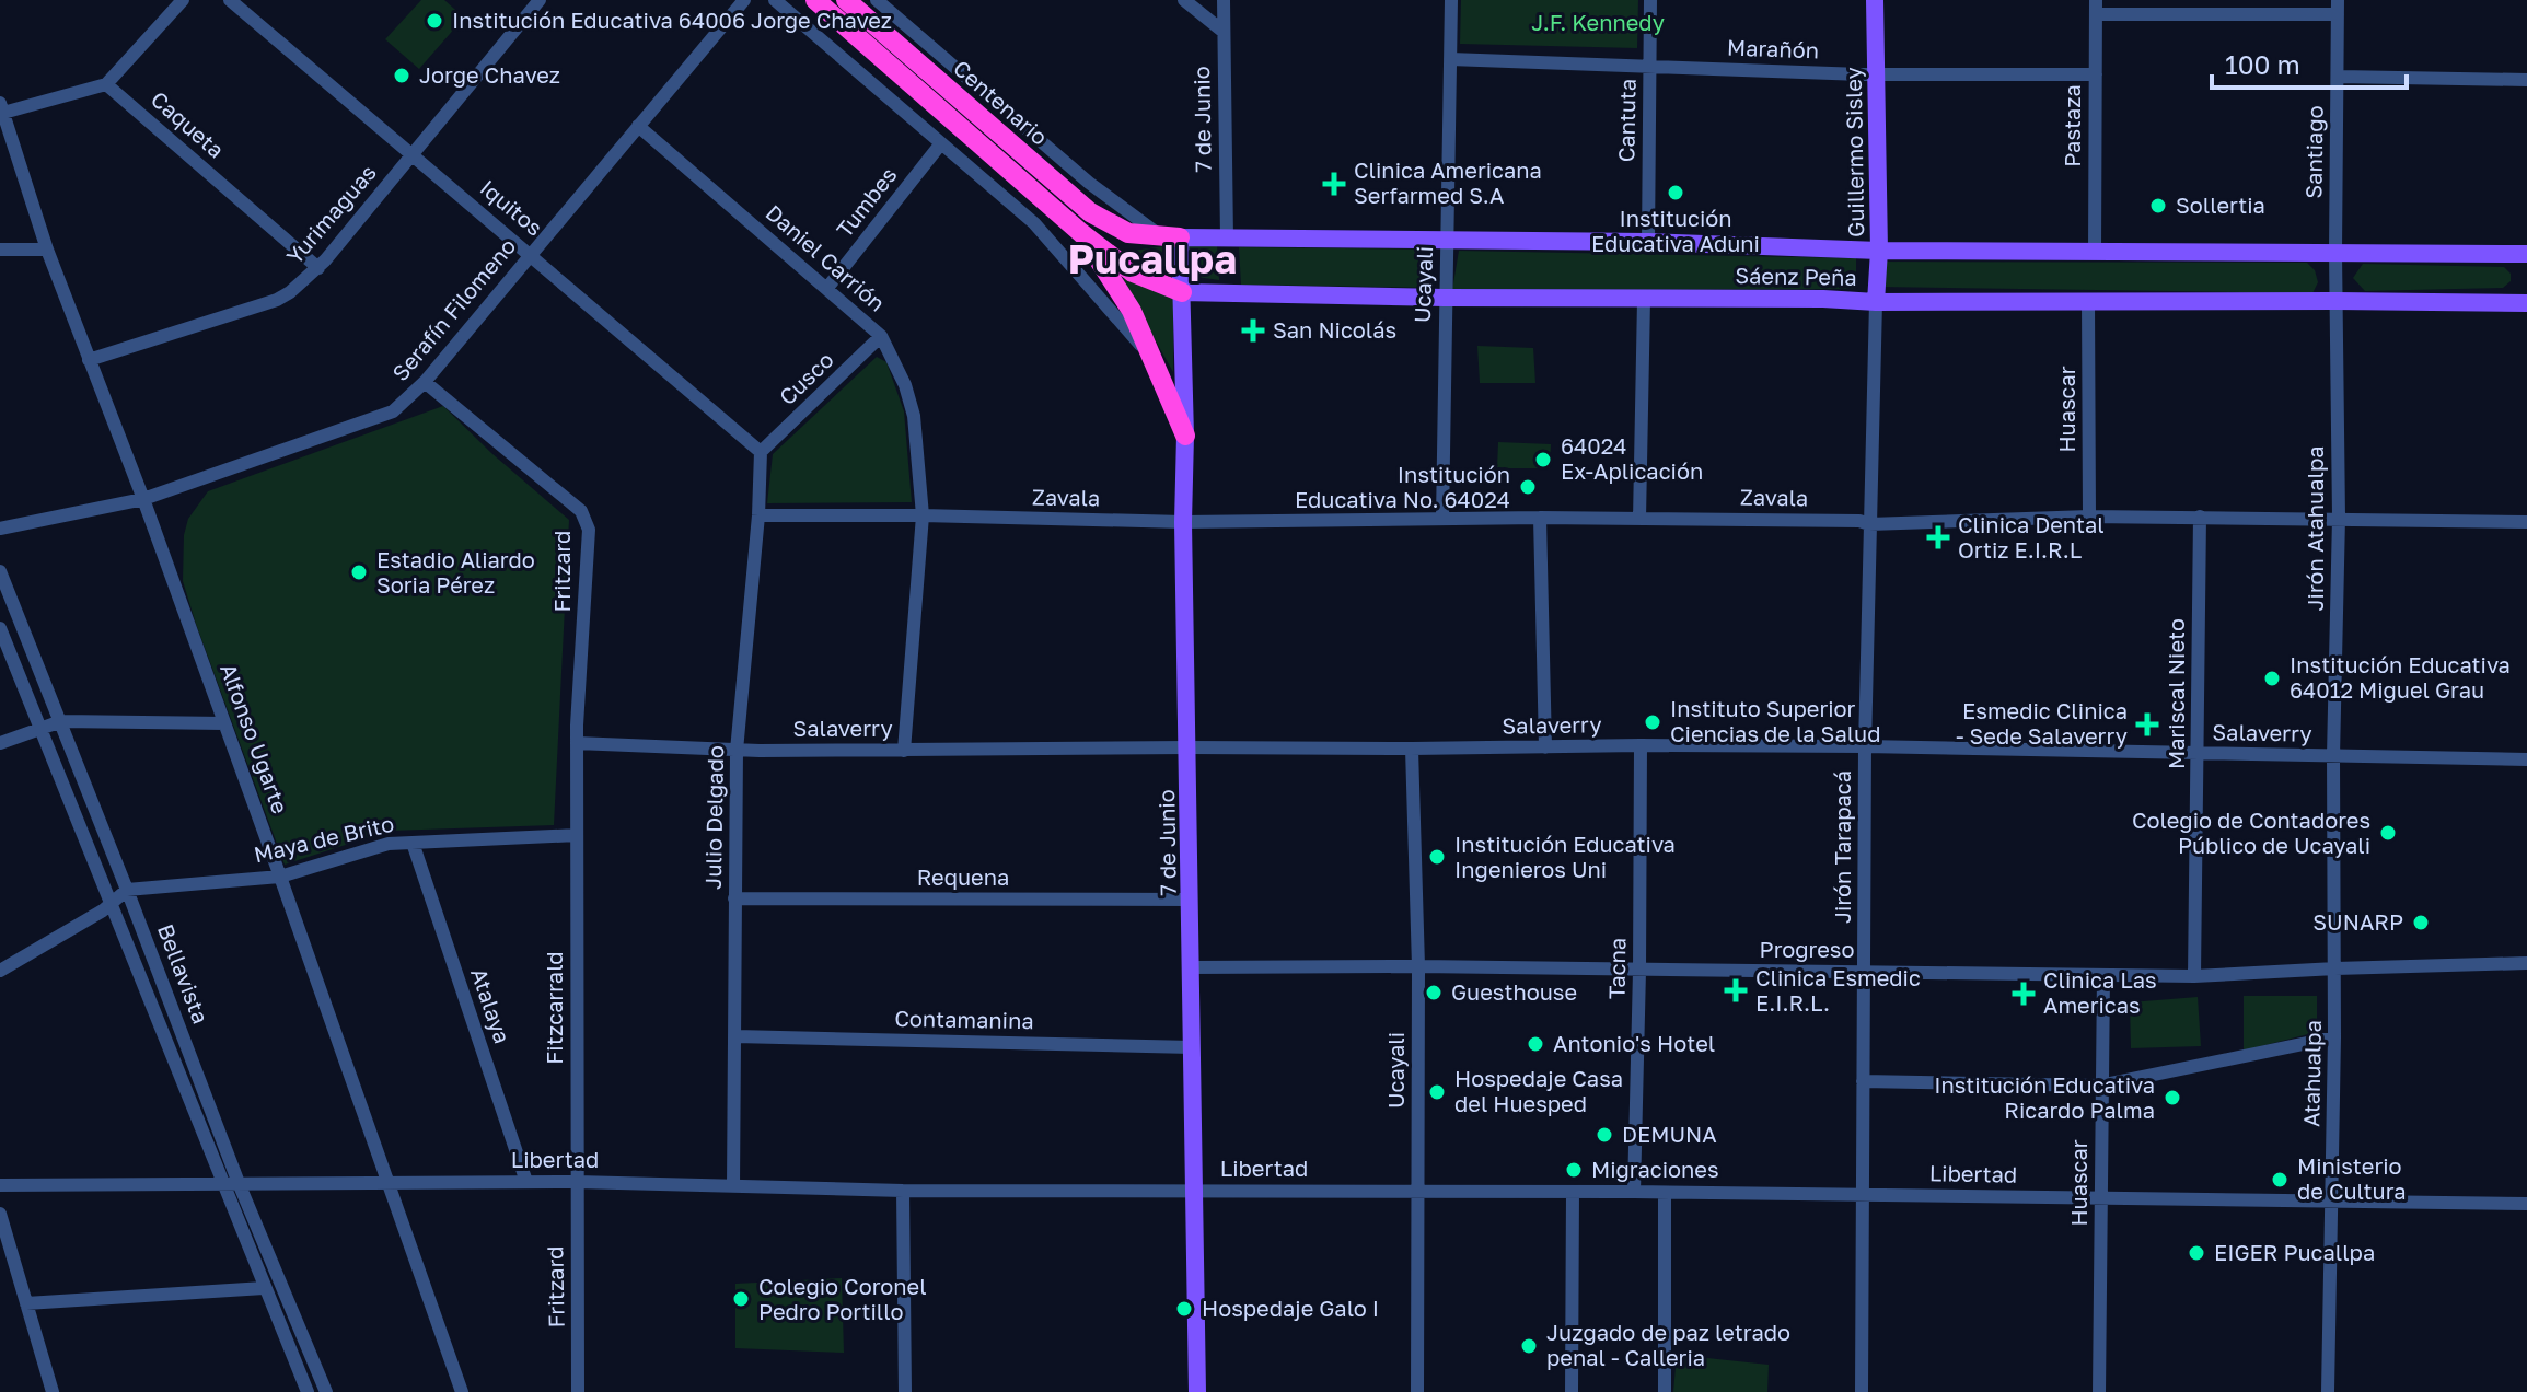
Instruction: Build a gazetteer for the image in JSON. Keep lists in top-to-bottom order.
{
  "streets": {
    "highway": ["Centenario", "Sáenz Peña"],
    "main road": ["7 de Junio", "Guillermo Sisley"],
    "street": [
      "Marañón",
      "Cantuta",
      "Caqueta",
      "Pastaza",
      "Santiago",
      "Tumbes",
      "Iquitos",
      "Yurimaguas",
      "Daniel Carrión",
      "Ucayali",
      "Serafín Filomeno",
      "Cusco",
      "Huascar",
      "Zavala",
      "Jirón Atahualpa",
      "Fritzard",
      "Mariscal Nieto",
      "Salaverry",
      "Alfonso Ugarte",
      "Julio Delgado",
      "Maya de Brito",
      "Jirón Tarapacá",
      "Requena",
      "Progreso",
      "Tacna",
      "Bellavista",
      "Atalaya",
      "Fitzcarrald",
      "Contamanina",
      "Atahualpa",
      "Libertad"
    ]
  },
  "crossings": [
    ["Marañón", "Cantuta"],
    ["Marañón", "Pastaza"],
    ["Marañón", "Guillermo Sisley"],
    ["Marañón", "Ucayali"],
    ["Centenario", "Sáenz Peña"],
    ["7 de Junio", "Sáenz Peña"],
    ["7 de Junio", "Zavala"],
    ["7 de Junio", "Salaverry"],
    ["7 de Junio", "Requena"],
    ["7 de Junio", "Progreso"],
    ["7 de Junio", "Contamanina"],
    ["7 de Junio", "Libertad"],
    ["Cantuta", "Sáenz Peña"],
    ["Caqueta", "Yurimaguas"],
    ["Pastaza", "Sáenz Peña"],
    ["Guillermo Sisley", "Sáenz Peña"],
    ["Guillermo Sisley", "Jirón Tarapacá"],
    ["Santiago", "Sáenz Peña"],
    ["Santiago", "Jirón Atahualpa"],
    ["Tumbes", "Daniel Carrión"],
    ["Iquitos", "Yurimaguas"],
    ["Iquitos", "Serafín Filomeno"],
    ["Iquitos", "Cusco"],
    ["Iquitos", "Julio Delgado"],
    ["Yurimaguas", "Alfonso Ugarte"],
    ["Daniel Carrión", "Serafín Filomeno"],
    ["Daniel Carrión", "Cusco"],
    ["Daniel Carrión", "Zavala"],
    ["Daniel Carrión", "Salaverry"],
    ["Sáenz Peña", "Ucayali"],
    ["Sáenz Peña", "Huascar"],
    ["Sáenz Peña", "Jirón Atahualpa"],
    ["Sáenz Peña", "Jirón Tarapacá"],
    ["Ucayali", "Zavala"],
    ["Ucayali", "Salaverry"],
    ["Ucayali", "Progreso"],
    ["Ucayali", "Libertad"],
    ["Serafín Filomeno", "Fritzard"],
    ["Serafín Filomeno", "Alfonso Ugarte"],
    ["Cusco", "Julio Delgado"],
    ["Huascar", "Zavala"],
    ["Huascar", "Progreso"],
    ["Huascar", "Libertad"],
    ["Zavala", "Jirón Atahualpa"],
    ["Zavala", "Mariscal Nieto"],
    ["Zavala", "Julio Delgado"],
    ["Zavala", "Jirón Tarapacá"],
    ["Jirón Atahualpa", "Salaverry"],
    ["Jirón Atahualpa", "Atahualpa"],
    ["Fritzard", "Salaverry"],
    ["Fritzard", "Maya de Brito"],
    ["Fritzard", "Fitzcarrald"],
    ["Fritzard", "Libertad"],
    ["Mariscal Nieto", "Salaverry"],
    ["Mariscal Nieto", "Progreso"],
    ["Salaverry", "Julio Delgado"],
    ["Salaverry", "Jirón Tarapacá"],
    ["Salaverry", "Tacna"],
    ["Salaverry", "Atahualpa"],
    ["Alfonso Ugarte", "Maya de Brito"],
    ["Alfonso Ugarte", "Libertad"],
    ["Julio Delgado", "Requena"],
    ["Julio Delgado", "Contamanina"],
    ["Julio Delgado", "Libertad"],
    ["Maya de Brito", "Bellavista"],
    ["Maya de Brito", "Atalaya"],
    ["Maya de Brito", "Fitzcarrald"],
    ["Jirón Tarapacá", "Progreso"],
    ["Jirón Tarapacá", "Libertad"],
    ["Progreso", "Tacna"],
    ["Progreso", "Atahualpa"],
    ["Tacna", "Libertad"],
    ["Bellavista", "Libertad"],
    ["Atalaya", "Libertad"],
    ["Fitzcarrald", "Libertad"],
    ["Atahualpa", "Libertad"]
  ],
  "districts": ["Pucallpa"],
  "parks": ["J.F. Kennedy"],
  "places": {
    "other": [
      "Institución Educativa 64006 Jorge Chavez",
      "Jorge Chavez",
      "Institución Educativa Aduni",
      "Sollertia",
      "64024 Ex-Aplicación",
      "Institución Educativa No. 64024",
      "Estadio Aliardo Soria Pérez",
      "Institución Educativa 64012 Miguel Grau",
      "Instituto Superior Ciencias de la Salud",
      "Colegio de Contadores Público de Ucayali",
      "Institución Educativa Ingenieros Uni",
      "SUNARP",
      "Guesthouse",
      "Antonio's Hotel",
      "Hospedaje Casa del Huesped",
      "Institución Educativa Ricardo Palma",
      "DEMUNA",
      "Migraciones",
      "Ministerio de Cultura",
      "EIGER Pucallpa",
      "Colegio Coronel Pedro Portillo",
      "Hospedaje Galo I",
      "Juzgado de paz letrado penal - Calleria"
    ],
    "health": [
      "Clinica Americana Serfarmed S.A",
      "San Nicolás",
      "Clinica Dental Ortiz E.I.R.L",
      "Esmedic Clinica - Sede Salaverry",
      "Clinica Esmedic E.I.R.L.",
      "Clinica Las Americas"
    ]
  },
  "scale_bar": "100 m"
}
